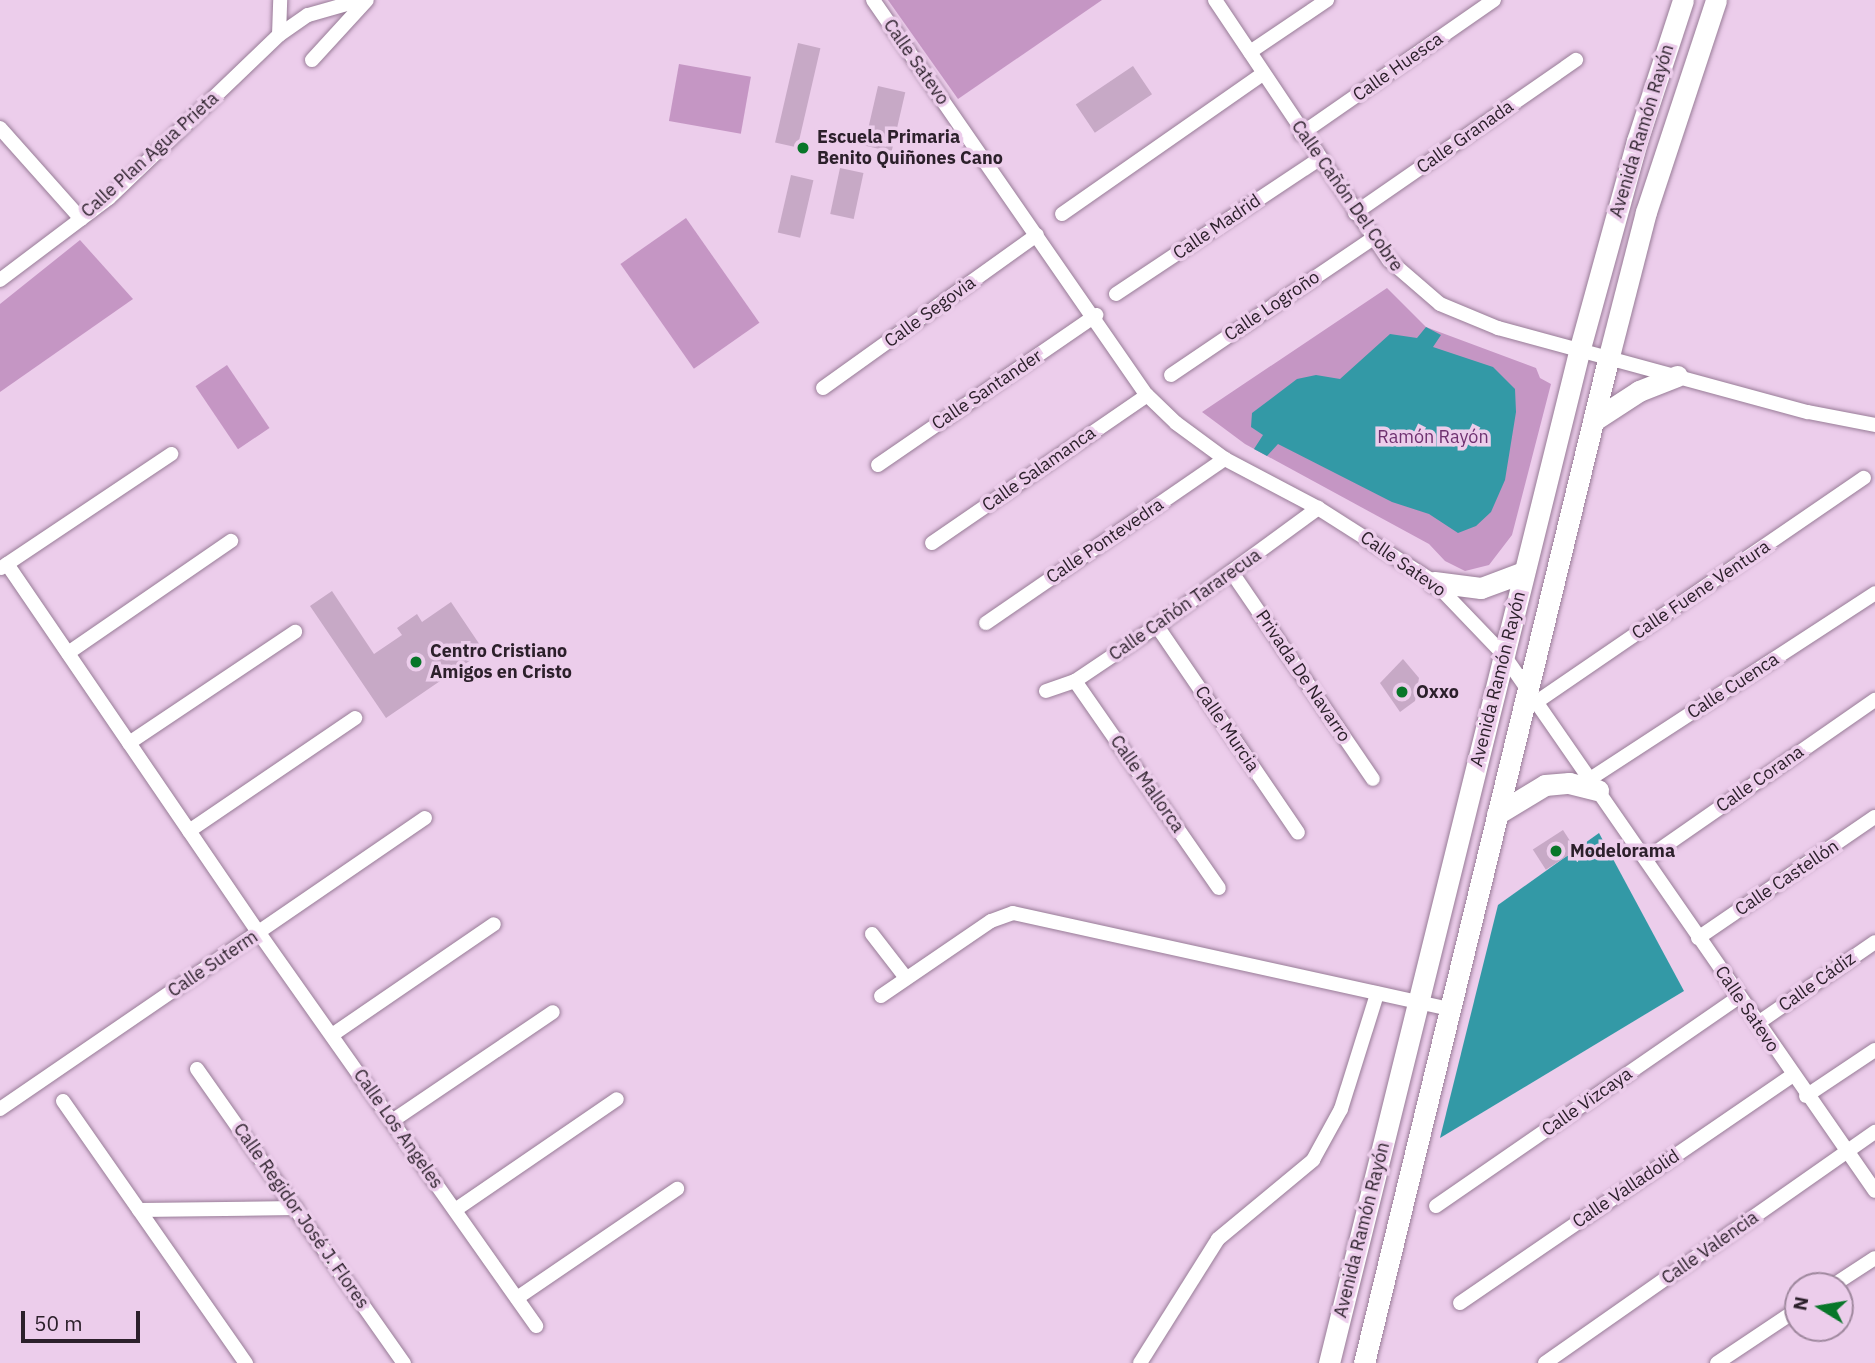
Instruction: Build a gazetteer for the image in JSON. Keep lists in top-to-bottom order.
{
  "streets": {
    "main road": ["Avenida Ramón Rayón"],
    "street": [
      "Calle Satevo",
      "Calle Huesca",
      "Calle Granada",
      "Calle Plan Agua Prieta",
      "Calle Cañón Del Cobre",
      "Calle Madrid",
      "Calle Logroño",
      "Calle Segovia",
      "Calle Santander",
      "Calle Salamanca",
      "Calle Pontevedra",
      "Calle Fuene Ventura",
      "Calle Cañón Tararecua",
      "Privada De Navarro",
      "Calle Cuenca",
      "Calle Murcia",
      "Calle Corana",
      "Calle Mallorca",
      "Calle Castellón",
      "Calle Suterm",
      "Calle Cádiz",
      "Calle Vizcaya",
      "Calle Los Angeles",
      "Calle Valladolid",
      "Calle Regidor José J. Flores",
      "Calle Valencia"
    ]
  },
  "crossings": [
    ["Calle Satevo", "Avenida Ramón Rayón"],
    ["Calle Satevo", "Calle Segovia"],
    ["Calle Satevo", "Calle Santander"],
    ["Calle Satevo", "Calle Salamanca"],
    ["Calle Satevo", "Calle Pontevedra"],
    ["Calle Satevo", "Calle Fuene Ventura"],
    ["Calle Satevo", "Calle Cañón Tararecua"],
    ["Calle Satevo", "Calle Cuenca"],
    ["Calle Satevo", "Calle Corana"],
    ["Calle Satevo", "Calle Castellón"],
    ["Calle Satevo", "Calle Cádiz"],
    ["Calle Satevo", "Calle Vizcaya"],
    ["Calle Satevo", "Calle Valladolid"],
    ["Calle Satevo", "Calle Valencia"],
    ["Calle Huesca", "Calle Cañón Del Cobre"],
    ["Avenida Ramón Rayón", "Calle Cañón Del Cobre"],
    ["Avenida Ramón Rayón", "Calle Fuene Ventura"],
    ["Calle Granada", "Calle Cañón Del Cobre"],
    ["Calle Cañón Del Cobre", "Calle Madrid"],
    ["Calle Cañón Del Cobre", "Calle Logroño"],
    ["Calle Cañón Tararecua", "Privada De Navarro"],
    ["Calle Cañón Tararecua", "Calle Murcia"],
    ["Calle Cañón Tararecua", "Calle Mallorca"],
    ["Calle Suterm", "Calle Los Angeles"]
  ],
  "parks": ["Ramón Rayón"],
  "places": [
    "Escuela Primaria Benito Quiñones Cano",
    "Centro Cristiano Amigos en Cristo",
    "Oxxo",
    "Modelorama"
  ],
  "scale_bar": "50 m",
  "north": "left"
}
